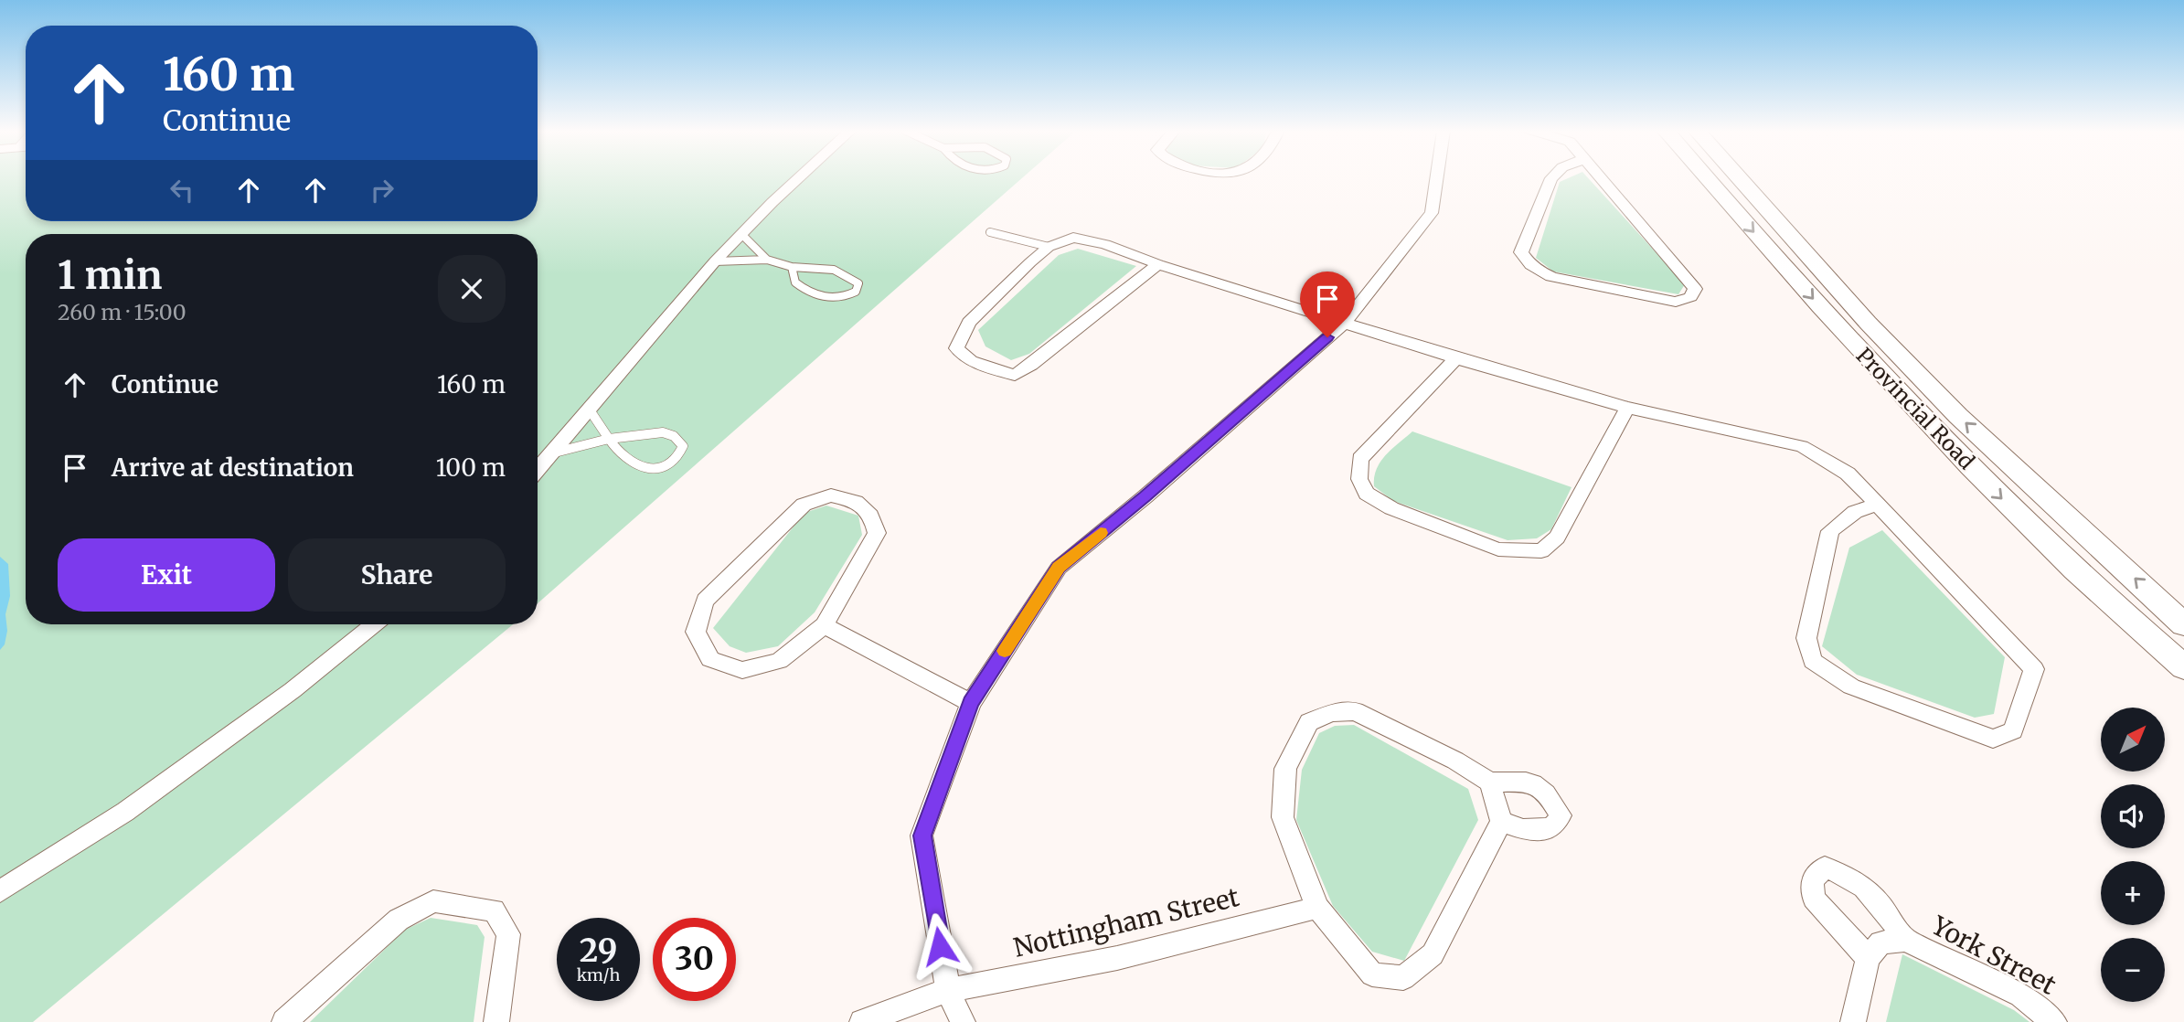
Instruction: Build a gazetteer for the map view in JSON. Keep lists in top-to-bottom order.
{
  "streets": {
    "street": ["Provincial Road", "Nottingham Street", "York Street"]
  },
  "north": "top right",
  "page": {
    "turn": ["160 m", "Continue"],
    "heading": ["1 min", "260 m · 15:00"],
    "list": [
      {
        "name": "Continue",
        "value": "160 m"
      },
      {
        "name": "Arrive at destination",
        "value": "100 m"
      }
    ],
    "buttons": ["Exit", "Share"],
    "map_buttons": ["+", "−"],
    "speed": "29 km/h",
    "limit": "30"
  }
}
